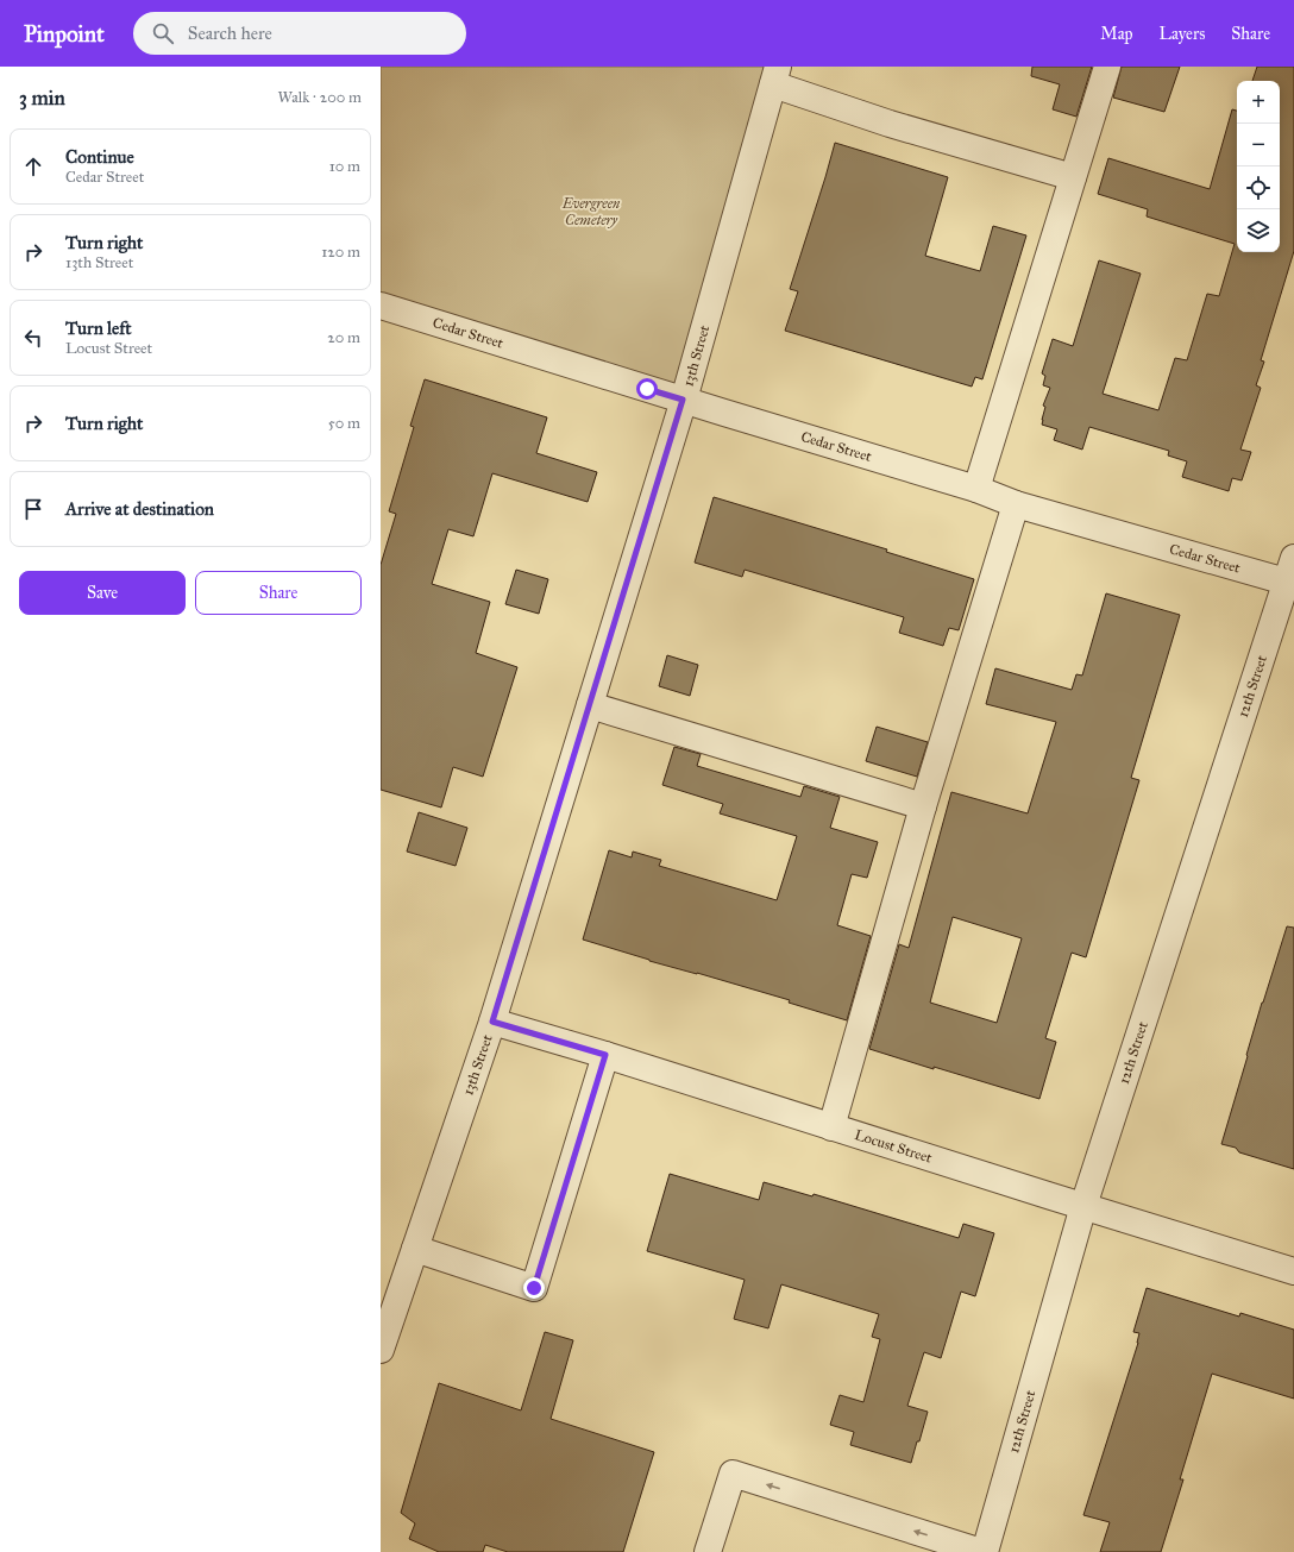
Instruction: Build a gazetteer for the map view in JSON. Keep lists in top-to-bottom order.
{
  "streets": {
    "street": [
      "Cedar Street",
      "13th Street",
      "12th Street",
      "Locust Street"
    ]
  },
  "crossings": [
    ["Cedar Street", "13th Street"],
    ["Cedar Street", "12th Street"],
    ["13th Street", "Locust Street"],
    ["12th Street", "Locust Street"]
  ],
  "parks": ["Evergreen Cemetery"],
  "page": {
    "header": "Pinpoint",
    "search": "Search here",
    "nav": ["Map", "Layers", "Share"],
    "heading": ["3 min", "Walk · 200 m"],
    "map_buttons": ["+", "−"],
    "list": [
      ["Continue", "Cedar Street", "10 m"],
      ["Turn right", "13th Street", "120 m"],
      ["Turn left", "Locust Street", "20 m"],
      ["Turn right", "50 m"],
      "Arrive at destination"
    ],
    "buttons": ["Save", "Share"]
  }
}
